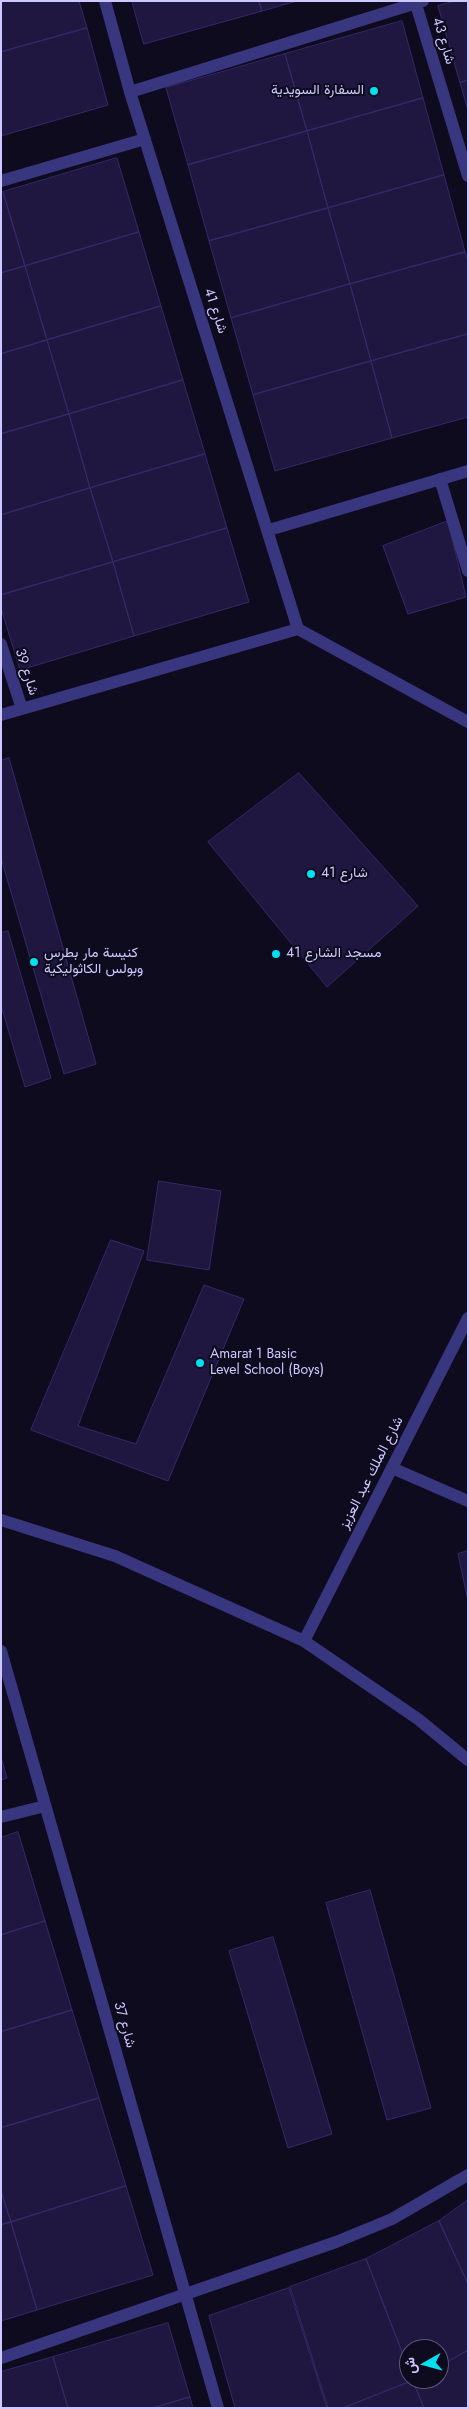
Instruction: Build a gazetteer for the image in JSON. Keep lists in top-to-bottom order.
{
  "streets": {
    "street": [
      "شارع 43",
      "شارع 41",
      "شارع 39",
      "شارع الملك عبد العزيز",
      "شارع 37"
    ]
  },
  "places": [
    "السفارة السويدية",
    "شارع 41",
    "مسجد الشارع 41",
    "كنيسة مار بطرس وبولس الكاثوليكية",
    "Amarat 1 Basic Level School (Boys)"
  ],
  "north": "left"
}
